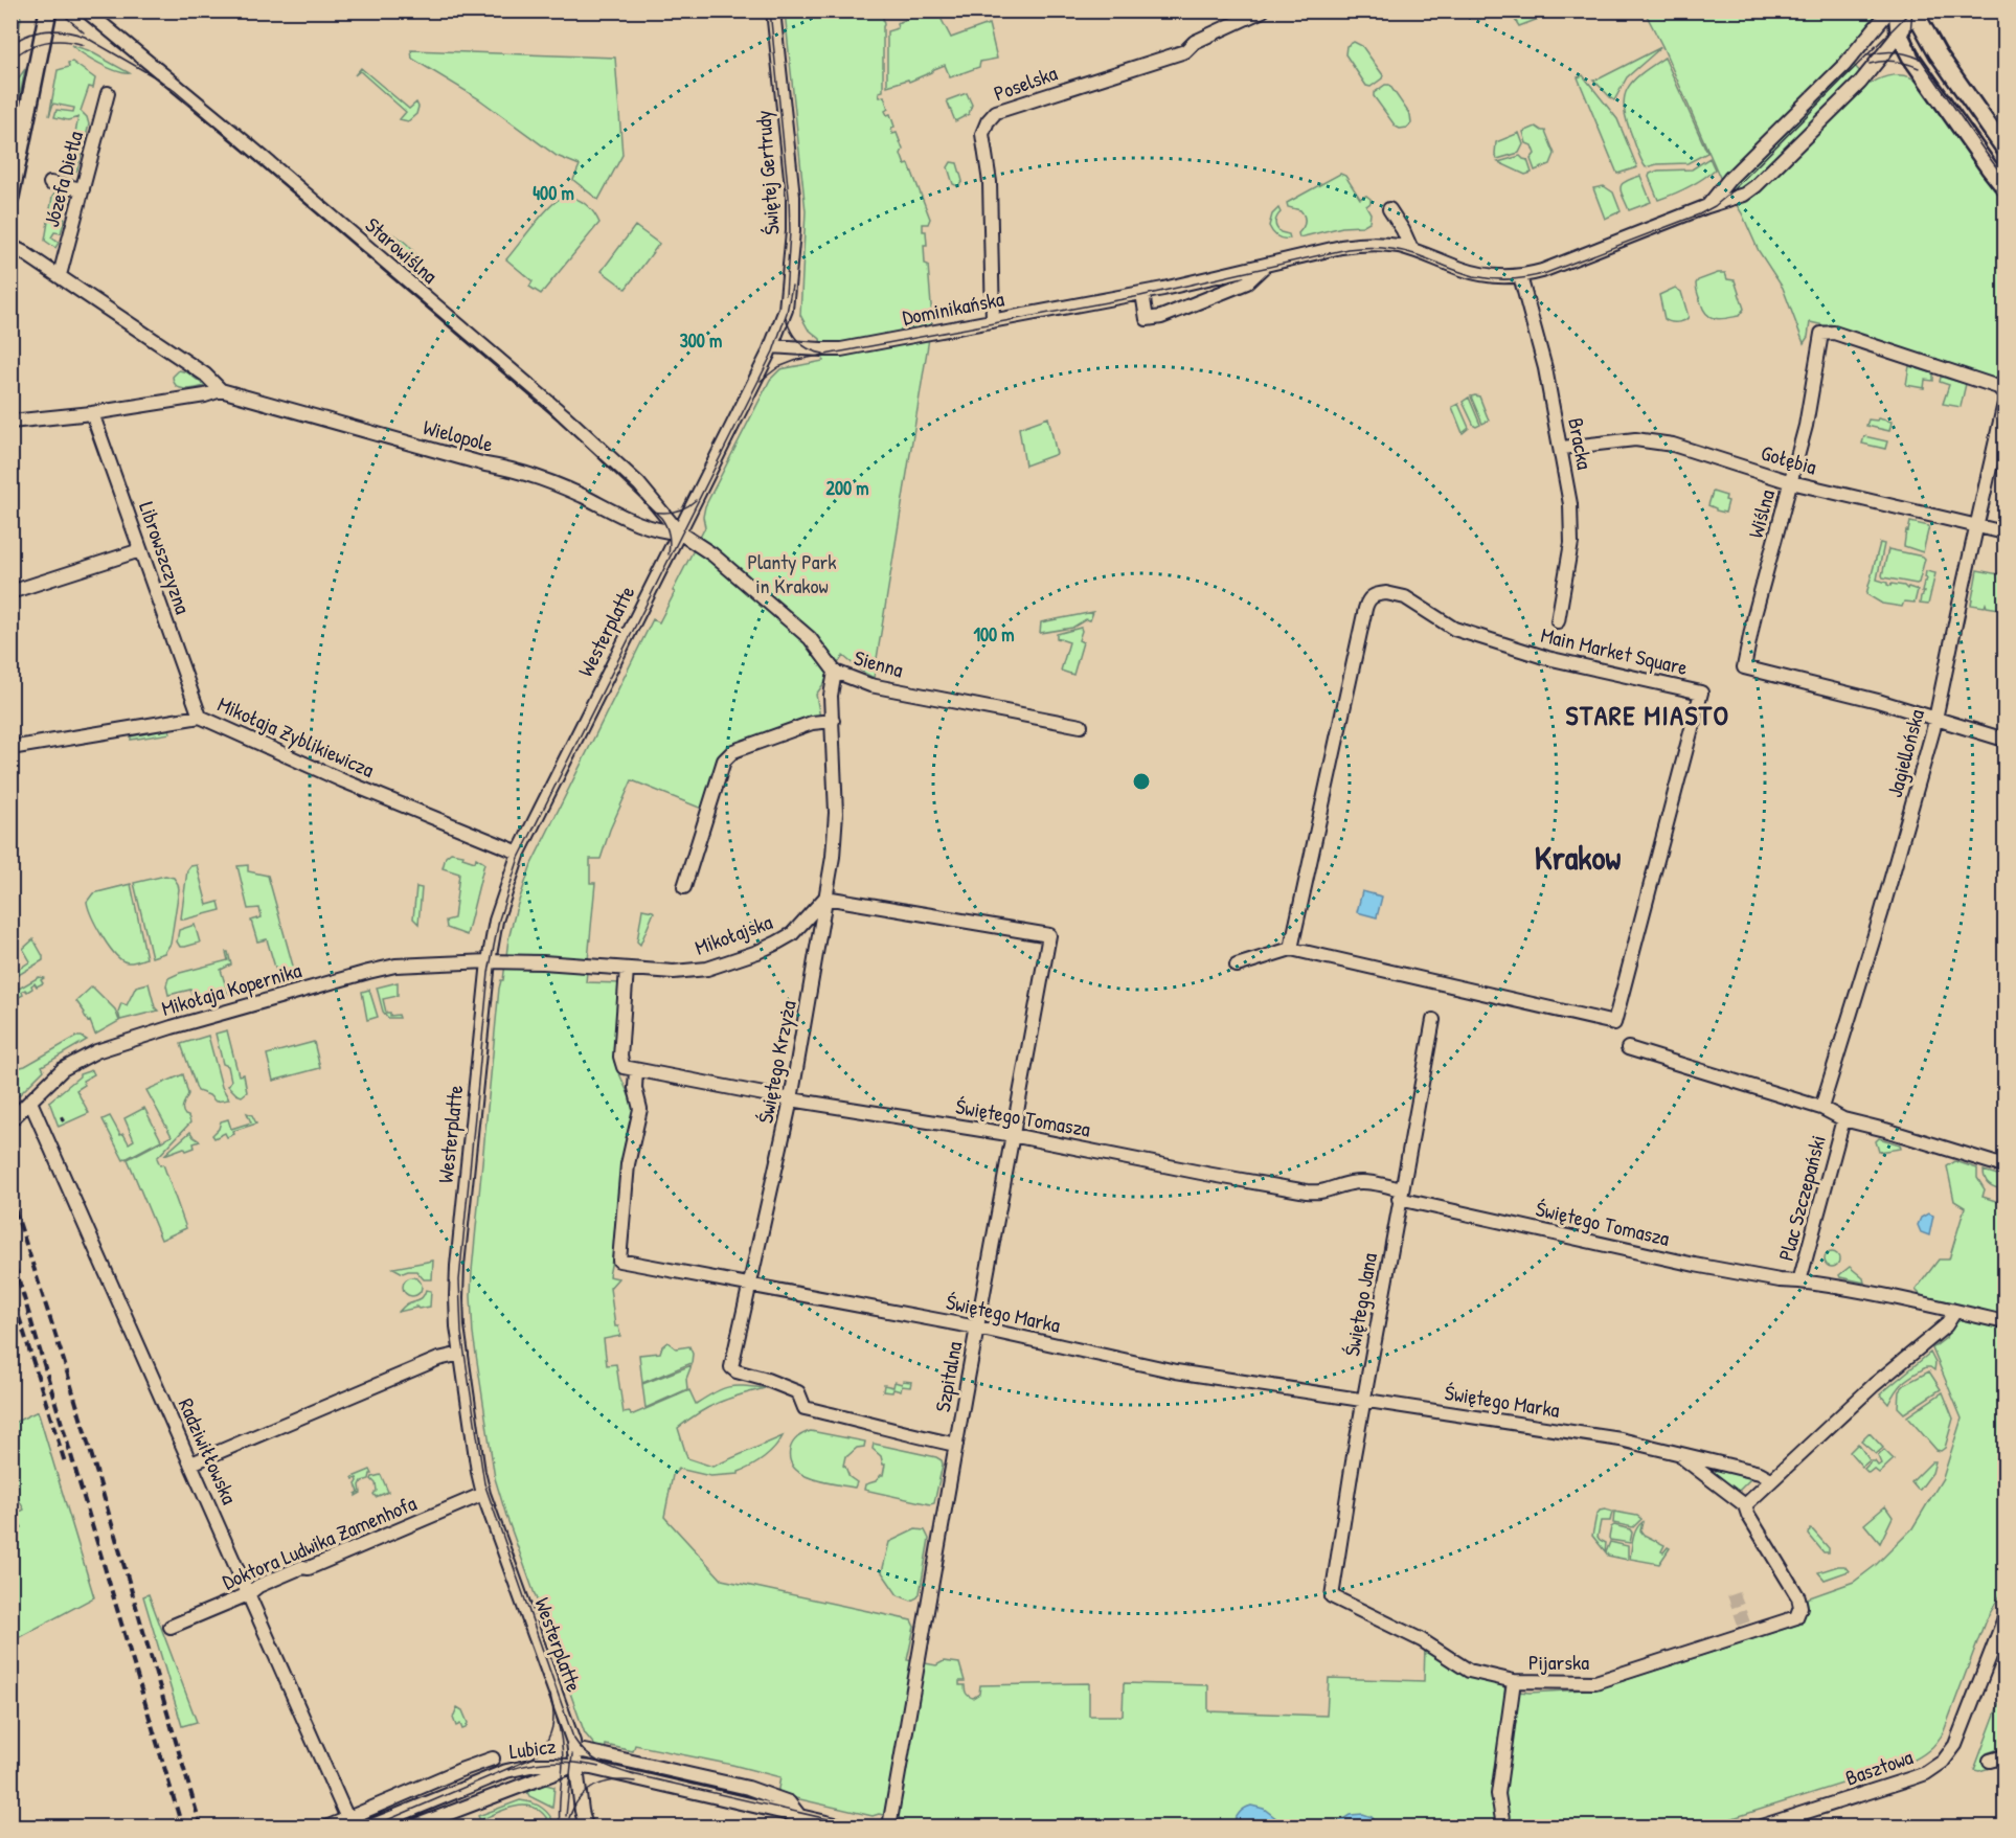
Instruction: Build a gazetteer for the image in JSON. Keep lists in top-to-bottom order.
{
  "streets": {
    "street": [
      "Poselska",
      "Świętej Gertrudy",
      "Józefa Dietla",
      "Starowiślna",
      "Dominikańska",
      "Wielopole",
      "Bracka",
      "Gołębia",
      "Wiślna",
      "Librowszczyzna",
      "Westerplatte",
      "Main Market Square",
      "Sienna",
      "Mikołaja Zyblikiewicza",
      "Jagiellońska",
      "Mikołajska",
      "Mikołaja Kopernika",
      "Świętego Krzyża",
      "Świętego Tomasza",
      "Plac Szczepański",
      "Świętego Jana",
      "Świętego Marka",
      "Szpitalna",
      "Radziwiłłowska",
      "Doktora Ludwika Zamenhofa",
      "Pijarska",
      "Lubicz",
      "Basztowa"
    ]
  },
  "crossings": [
    ["Poselska", "Dominikańska"],
    ["Świętej Gertrudy", "Starowiślna"],
    ["Świętej Gertrudy", "Dominikańska"],
    ["Świętej Gertrudy", "Wielopole"],
    ["Świętej Gertrudy", "Westerplatte"],
    ["Świętej Gertrudy", "Sienna"],
    ["Józefa Dietla", "Wielopole"],
    ["Starowiślna", "Wielopole"],
    ["Starowiślna", "Westerplatte"],
    ["Starowiślna", "Sienna"],
    ["Dominikańska", "Bracka"],
    ["Wielopole", "Librowszczyzna"],
    ["Wielopole", "Westerplatte"],
    ["Wielopole", "Sienna"],
    ["Bracka", "Gołębia"],
    ["Gołębia", "Wiślna"],
    ["Gołębia", "Jagiellońska"],
    ["Wiślna", "Jagiellońska"],
    ["Librowszczyzna", "Mikołaja Zyblikiewicza"],
    ["Westerplatte", "Sienna"],
    ["Westerplatte", "Mikołaja Zyblikiewicza"],
    ["Westerplatte", "Mikołajska"],
    ["Westerplatte", "Mikołaja Kopernika"],
    ["Westerplatte", "Doktora Ludwika Zamenhofa"],
    ["Westerplatte", "Lubicz"],
    ["Sienna", "Świętego Krzyża"],
    ["Mikołajska", "Mikołaja Kopernika"],
    ["Mikołajska", "Świętego Krzyża"],
    ["Mikołajska", "Szpitalna"],
    ["Mikołaja Kopernika", "Radziwiłłowska"],
    ["Świętego Krzyża", "Świętego Tomasza"],
    ["Świętego Krzyża", "Świętego Marka"],
    ["Świętego Krzyża", "Szpitalna"],
    ["Świętego Tomasza", "Plac Szczepański"],
    ["Świętego Tomasza", "Świętego Jana"],
    ["Świętego Tomasza", "Świętego Marka"],
    ["Świętego Tomasza", "Szpitalna"],
    ["Świętego Jana", "Świętego Marka"],
    ["Świętego Jana", "Pijarska"],
    ["Świętego Marka", "Szpitalna"],
    ["Świętego Marka", "Pijarska"],
    ["Radziwiłłowska", "Doktora Ludwika Zamenhofa"],
    ["Radziwiłłowska", "Lubicz"]
  ],
  "districts": ["STARE MIASTO", "Krakow"],
  "parks": ["Planty Park in Krakow"],
  "rings": [
    "400 m",
    "300 m",
    "200 m",
    "100 m"
  ]
}
